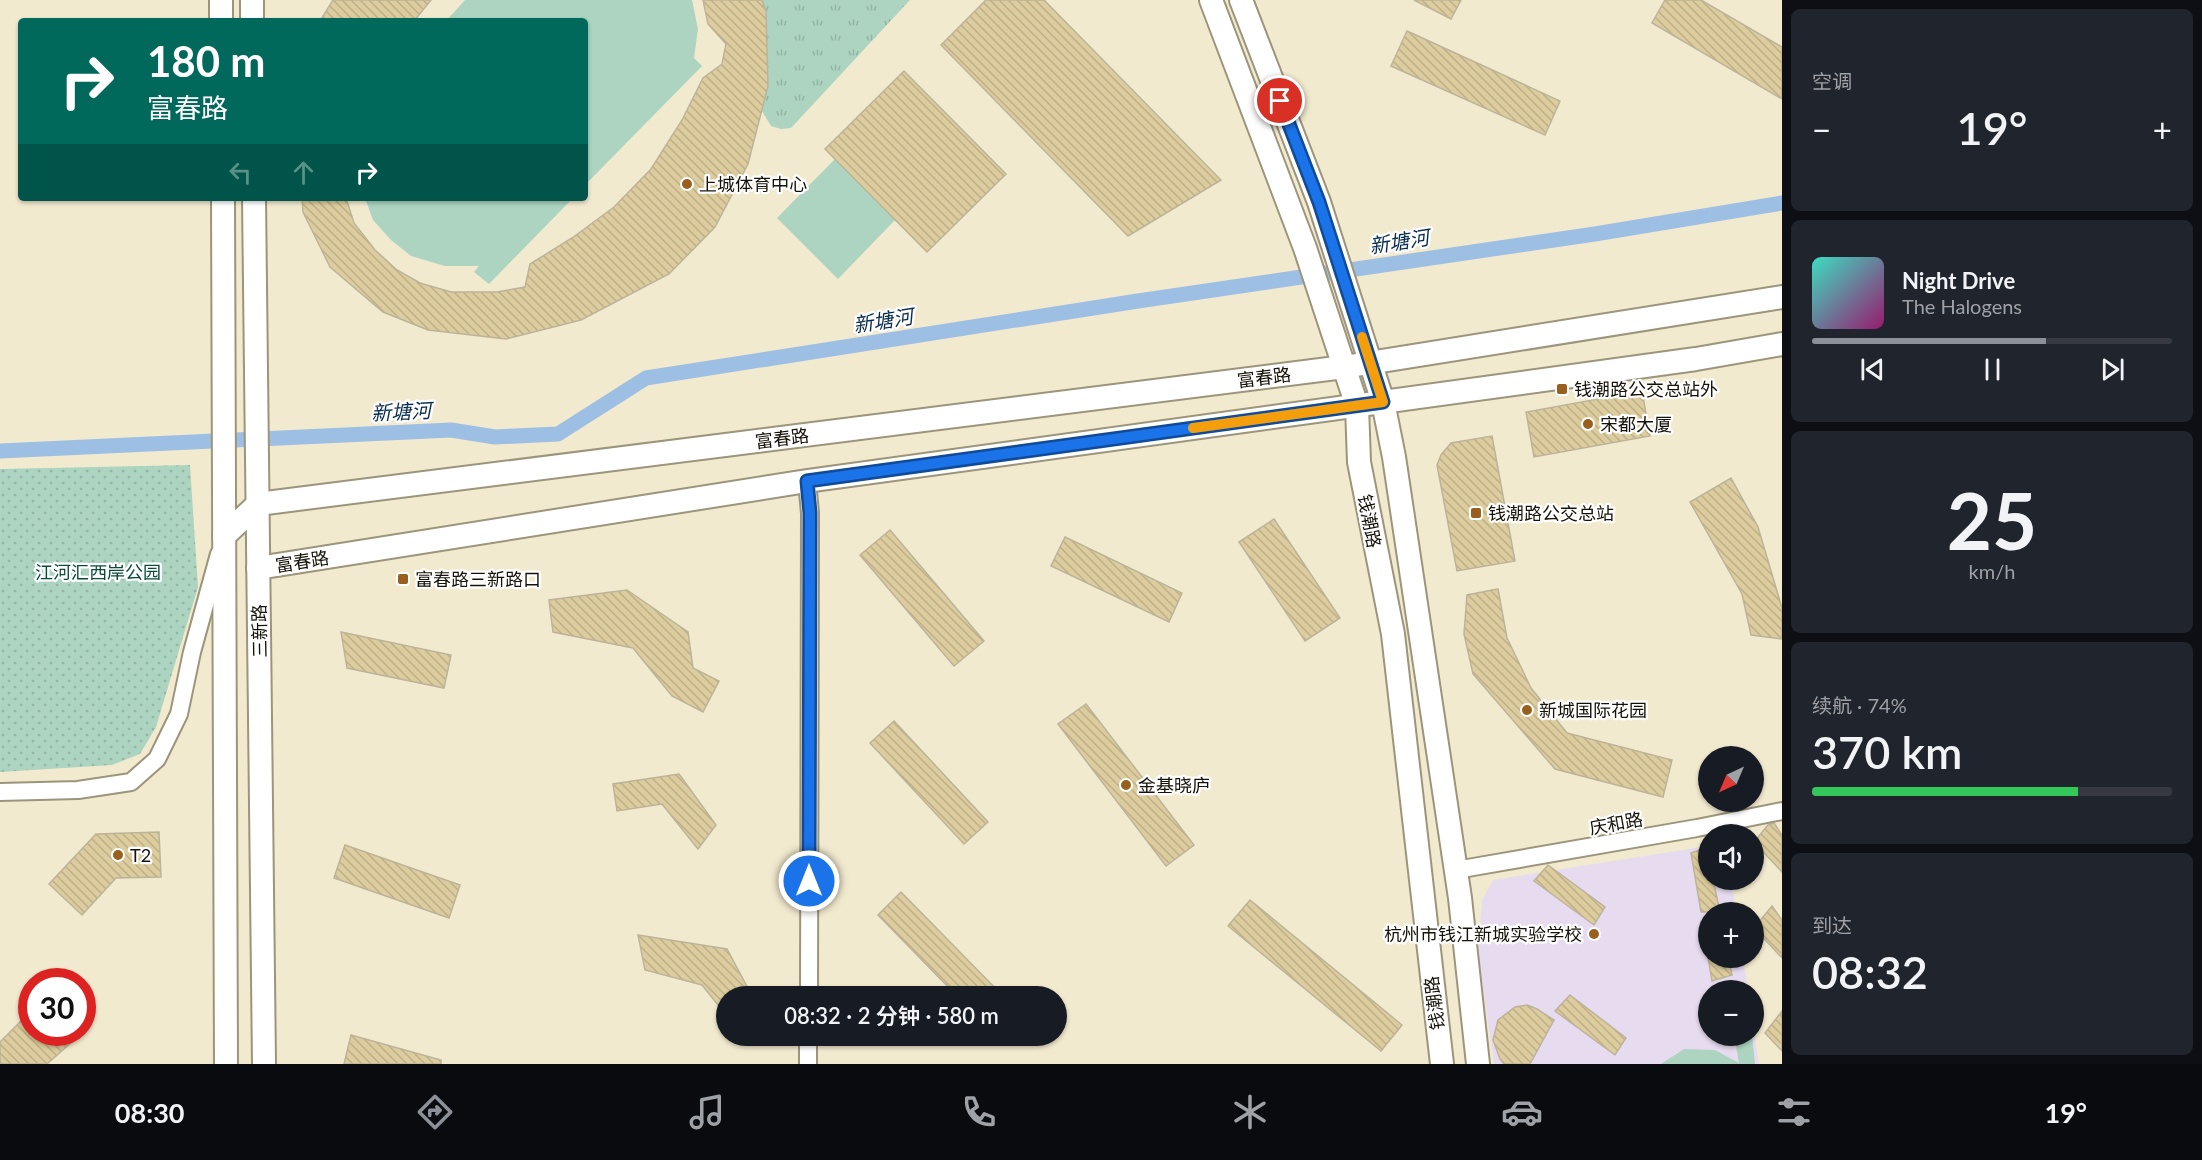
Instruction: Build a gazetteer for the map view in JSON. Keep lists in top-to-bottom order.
{
  "streets": {
    "main road": ["富春路", "钱潮路", "三新路"],
    "street": ["庆和路"]
  },
  "crossings": [
    ["富春路", "钱潮路"],
    ["富春路", "三新路"],
    ["钱潮路", "庆和路"]
  ],
  "water": ["新塘河"],
  "parks": ["江河汇西岸公园"],
  "places": {
    "other": [
      "上城体育中心",
      "宋都大厦",
      "新城国际花园",
      "金基晓庐",
      "T2",
      "杭州市钱江新城实验学校"
    ],
    "transit": ["钱潮路公交总站外", "钱潮路公交总站", "富春路三新路口"]
  },
  "north": "bottom left",
  "page": {
    "tile": [
      "空调",
      ["25", "km/h"],
      ["续航 · 74%", "370 km"],
      ["到达", "08:32"]
    ],
    "turn": ["180 m", "富春路"],
    "heat": ["−", "19°", "+"],
    "song": ["Night Drive", "The Halogens"],
    "map_buttons": ["+", "−"],
    "limit": "30",
    "trip": "08:32 · 2 分钟 · 580 m",
    "tabs": ["08:30", "19°"]
  }
}
